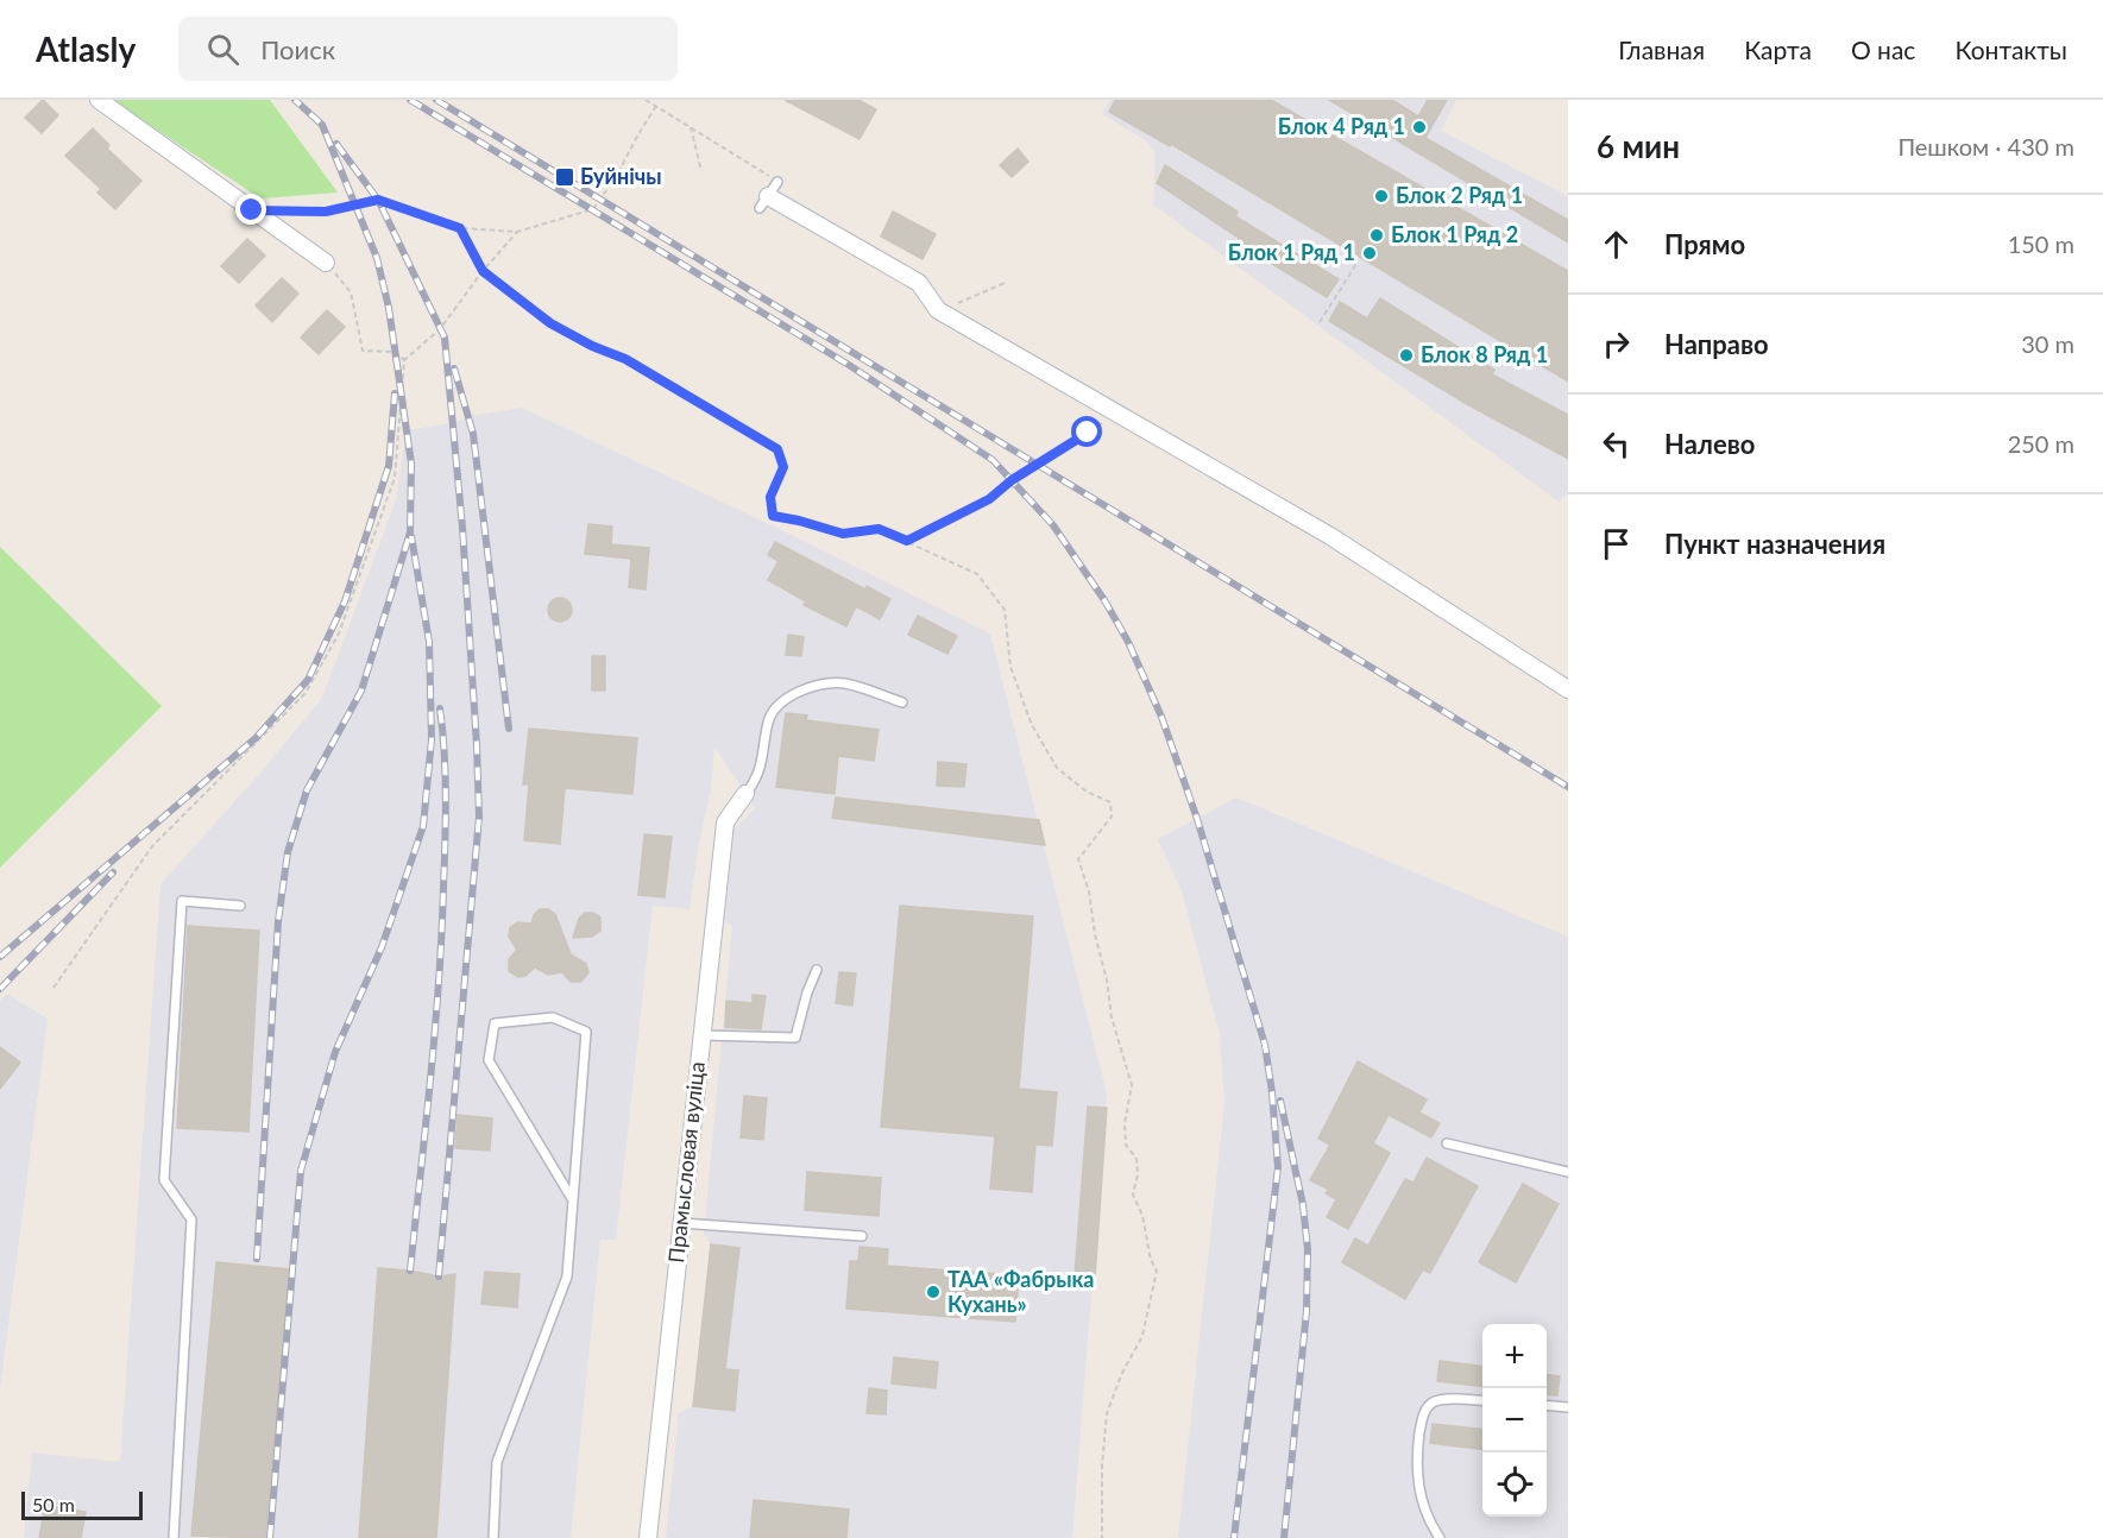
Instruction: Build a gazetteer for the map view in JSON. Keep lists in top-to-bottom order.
{
  "streets": {
    "street": ["Прамысловая вуліца"]
  },
  "places": {
    "other": [
      "Блок 4 Ряд 1",
      "Блок 2 Ряд 1",
      "Блок 1 Ряд 2",
      "Блок 1 Ряд 1",
      "Блок 8 Ряд 1",
      "ТАА «Фабрыка Кухань»"
    ],
    "transit": ["Буйнічы"]
  },
  "scale_bar": "50 m",
  "page": {
    "header": "Atlasly",
    "search": "Поиск",
    "nav": [
      "Главная",
      "Карта",
      "О нас",
      "Контакты"
    ],
    "heading": ["6 мин", "Пешком · 430 m"],
    "list": [
      ["Прямо", "150 m"],
      ["Направо", "30 m"],
      ["Налево", "250 m"],
      "Пункт назначения"
    ],
    "map_buttons": ["+", "−"],
    "scale": "50 m"
  }
}
